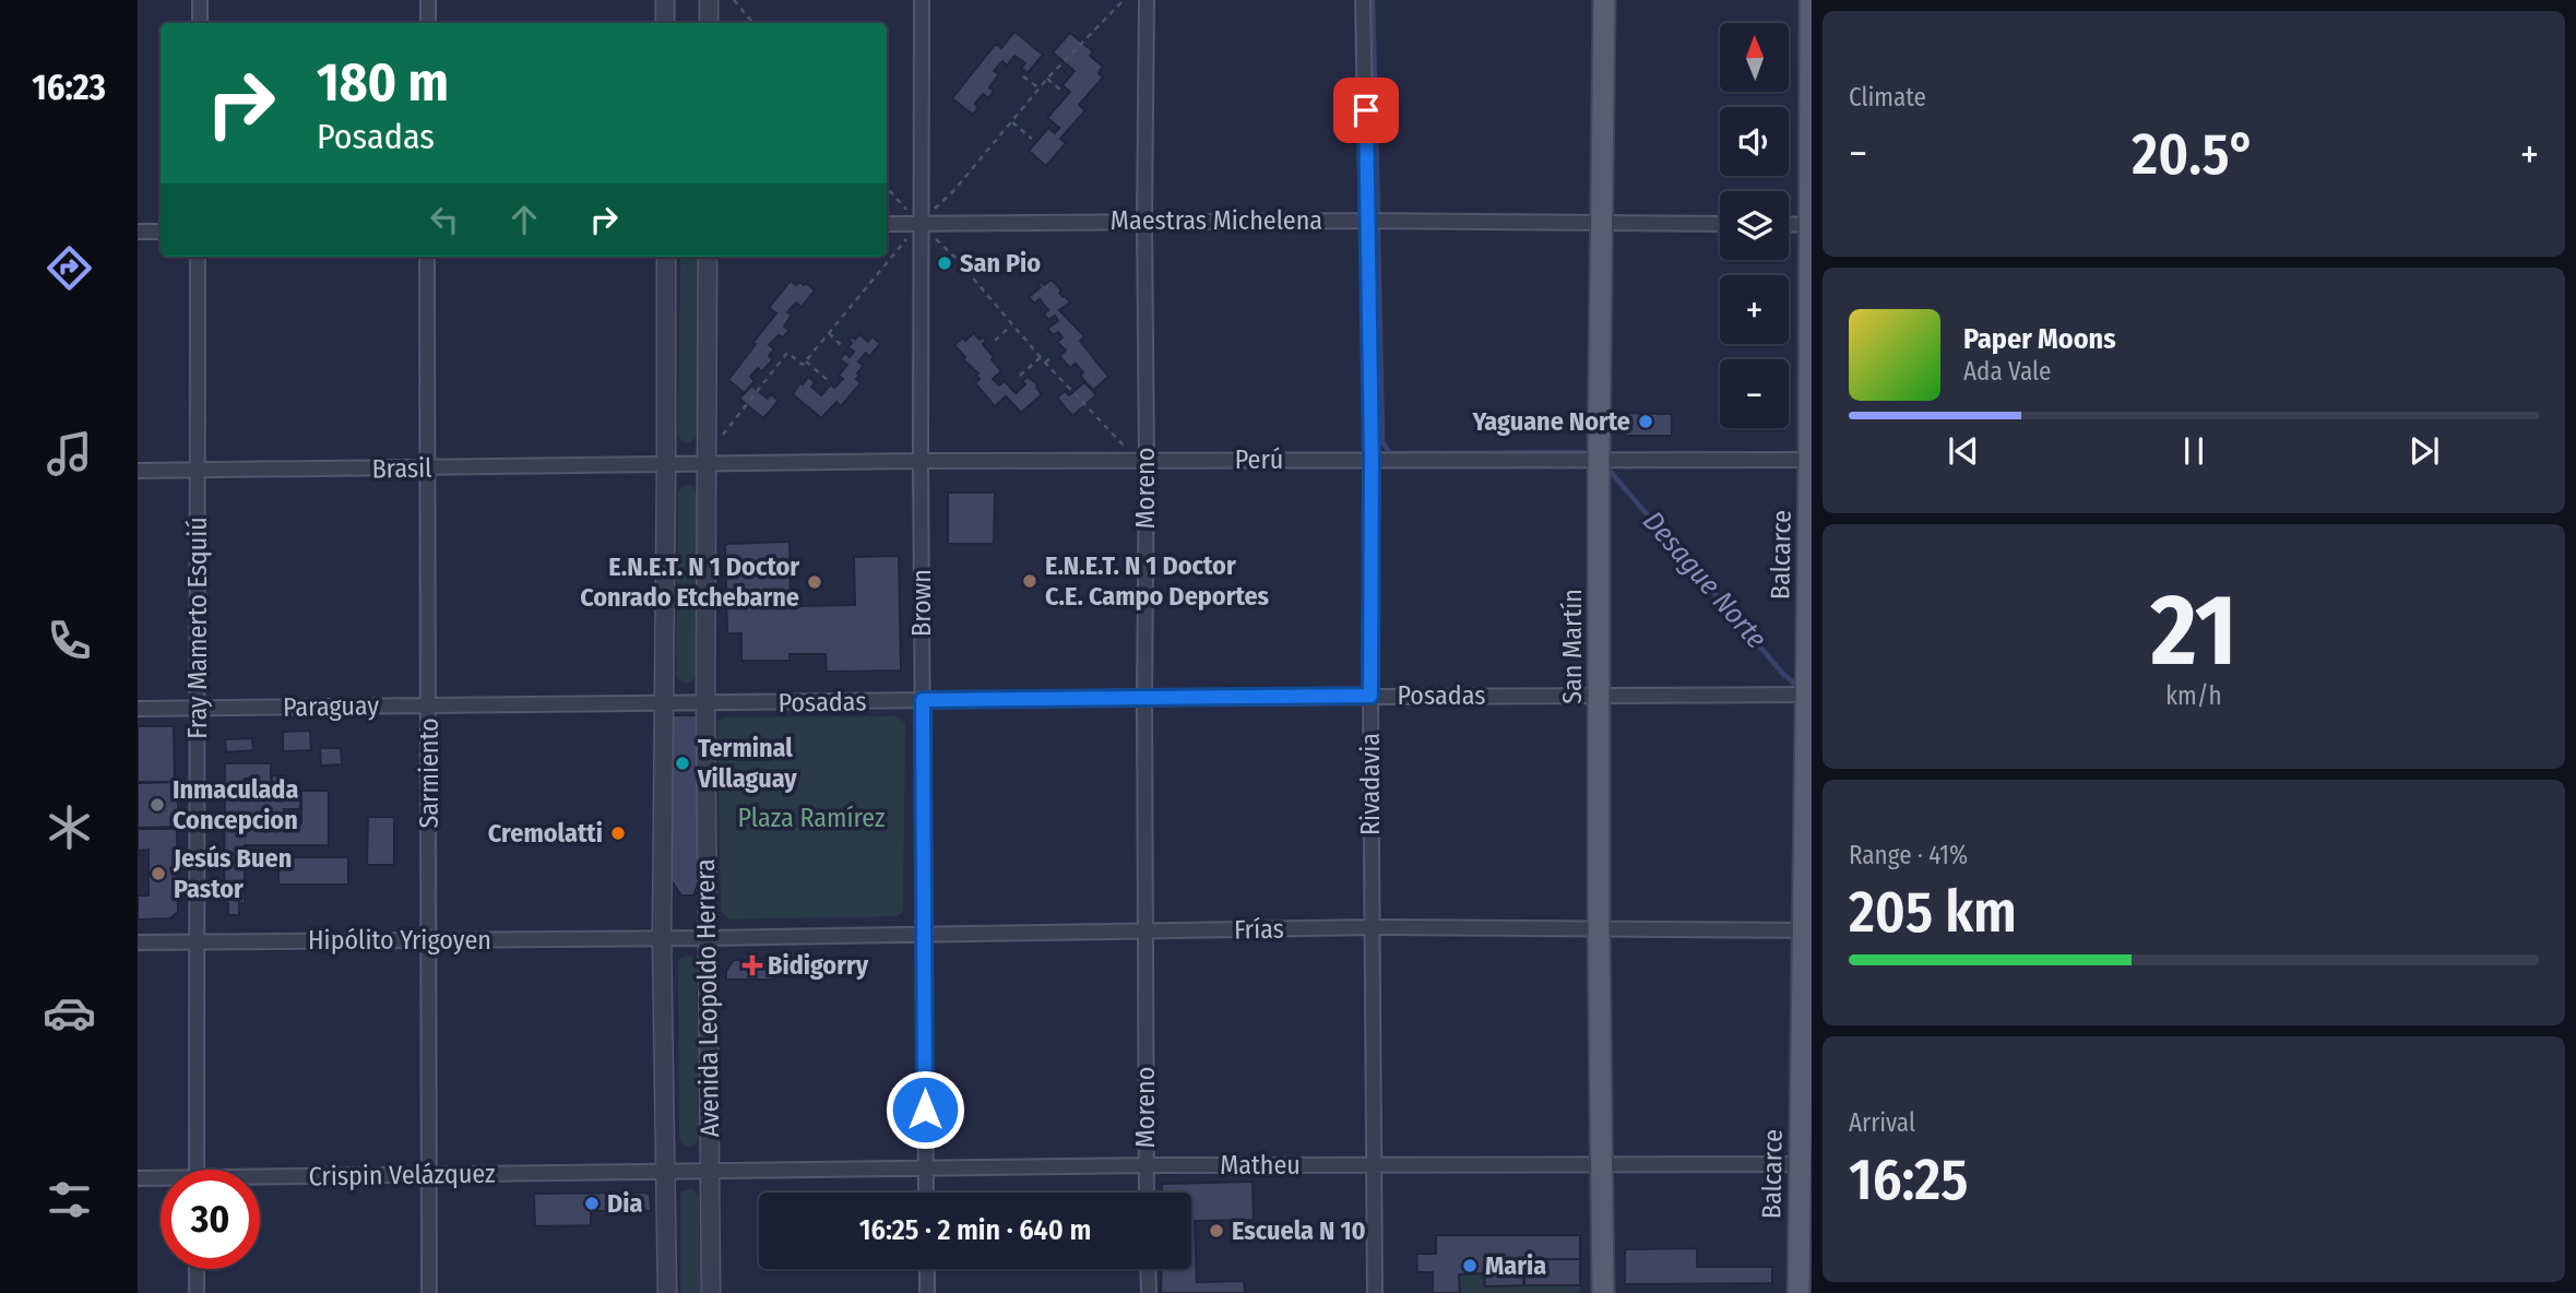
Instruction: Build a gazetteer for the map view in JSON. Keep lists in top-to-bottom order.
{
  "streets": {
    "main road": ["Balcarce", "San Martín"],
    "street": [
      "Maestras Michelena",
      "Perú",
      "Brasil",
      "Moreno",
      "Brown",
      "Fray Mamerto Esquiú",
      "Posadas",
      "Paraguay",
      "Sarmiento",
      "Rivadavia",
      "Frías",
      "Hipólito Yrigoyen",
      "Avenida Leopoldo Herrera",
      "Matheu",
      "Crispin Velázquez"
    ]
  },
  "crossings": [
    ["Maestras Michelena", "Moreno"],
    ["Maestras Michelena", "Brown"],
    ["Maestras Michelena", "San Martín"],
    ["Maestras Michelena", "Rivadavia"],
    ["Perú", "Moreno"],
    ["Perú", "Balcarce"],
    ["Perú", "Brown"],
    ["Perú", "San Martín"],
    ["Perú", "Rivadavia"],
    ["Perú", "Avenida Leopoldo Herrera"],
    ["Brasil", "Fray Mamerto Esquiú"],
    ["Brasil", "Sarmiento"],
    ["Brasil", "Avenida Leopoldo Herrera"],
    ["Moreno", "Posadas"],
    ["Moreno", "Frías"],
    ["Moreno", "Matheu"],
    ["Balcarce", "Posadas"],
    ["Balcarce", "Frías"],
    ["Balcarce", "Matheu"],
    ["Brown", "Posadas"],
    ["Brown", "Frías"],
    ["Brown", "Matheu"],
    ["Fray Mamerto Esquiú", "Paraguay"],
    ["Fray Mamerto Esquiú", "Hipólito Yrigoyen"],
    ["San Martín", "Posadas"],
    ["San Martín", "Frías"],
    ["San Martín", "Matheu"],
    ["Posadas", "Rivadavia"],
    ["Posadas", "Avenida Leopoldo Herrera"],
    ["Paraguay", "Sarmiento"],
    ["Paraguay", "Avenida Leopoldo Herrera"],
    ["Sarmiento", "Hipólito Yrigoyen"],
    ["Sarmiento", "Crispin Velázquez"],
    ["Rivadavia", "Frías"],
    ["Rivadavia", "Matheu"],
    ["Frías", "Hipólito Yrigoyen"],
    ["Frías", "Avenida Leopoldo Herrera"],
    ["Hipólito Yrigoyen", "Avenida Leopoldo Herrera"],
    ["Avenida Leopoldo Herrera", "Matheu"],
    ["Avenida Leopoldo Herrera", "Crispin Velázquez"],
    ["Matheu", "Crispin Velázquez"]
  ],
  "water": ["Desague Norte"],
  "parks": ["Plaza Ramírez"],
  "places": {
    "other": [
      "San Pio",
      "Yaguane Norte",
      "E.N.E.T. N 1 Doctor C.E. Campo Deportes",
      "E.N.E.T. N 1 Doctor Conrado Etchebarne",
      "Terminal Villaguay",
      "Inmaculada Concepcion",
      "Cremolatti",
      "Jesús Buen Pastor",
      "Dia",
      "Escuela N 10",
      "Maria"
    ],
    "health": ["Bidigorry"]
  },
  "north": "top",
  "page": {
    "tabs": "16:23",
    "tile": [
      "Climate",
      ["21", "km/h"],
      ["Range · 41%", "205 km"],
      ["Arrival", "16:25"]
    ],
    "map_buttons": ["+", "−"],
    "turn": ["180 m", "Posadas"],
    "heat": ["−", "20.5°", "+"],
    "song": ["Paper Moons", "Ada Vale"],
    "limit": "30",
    "trip": "16:25 · 2 min · 640 m"
  }
}
